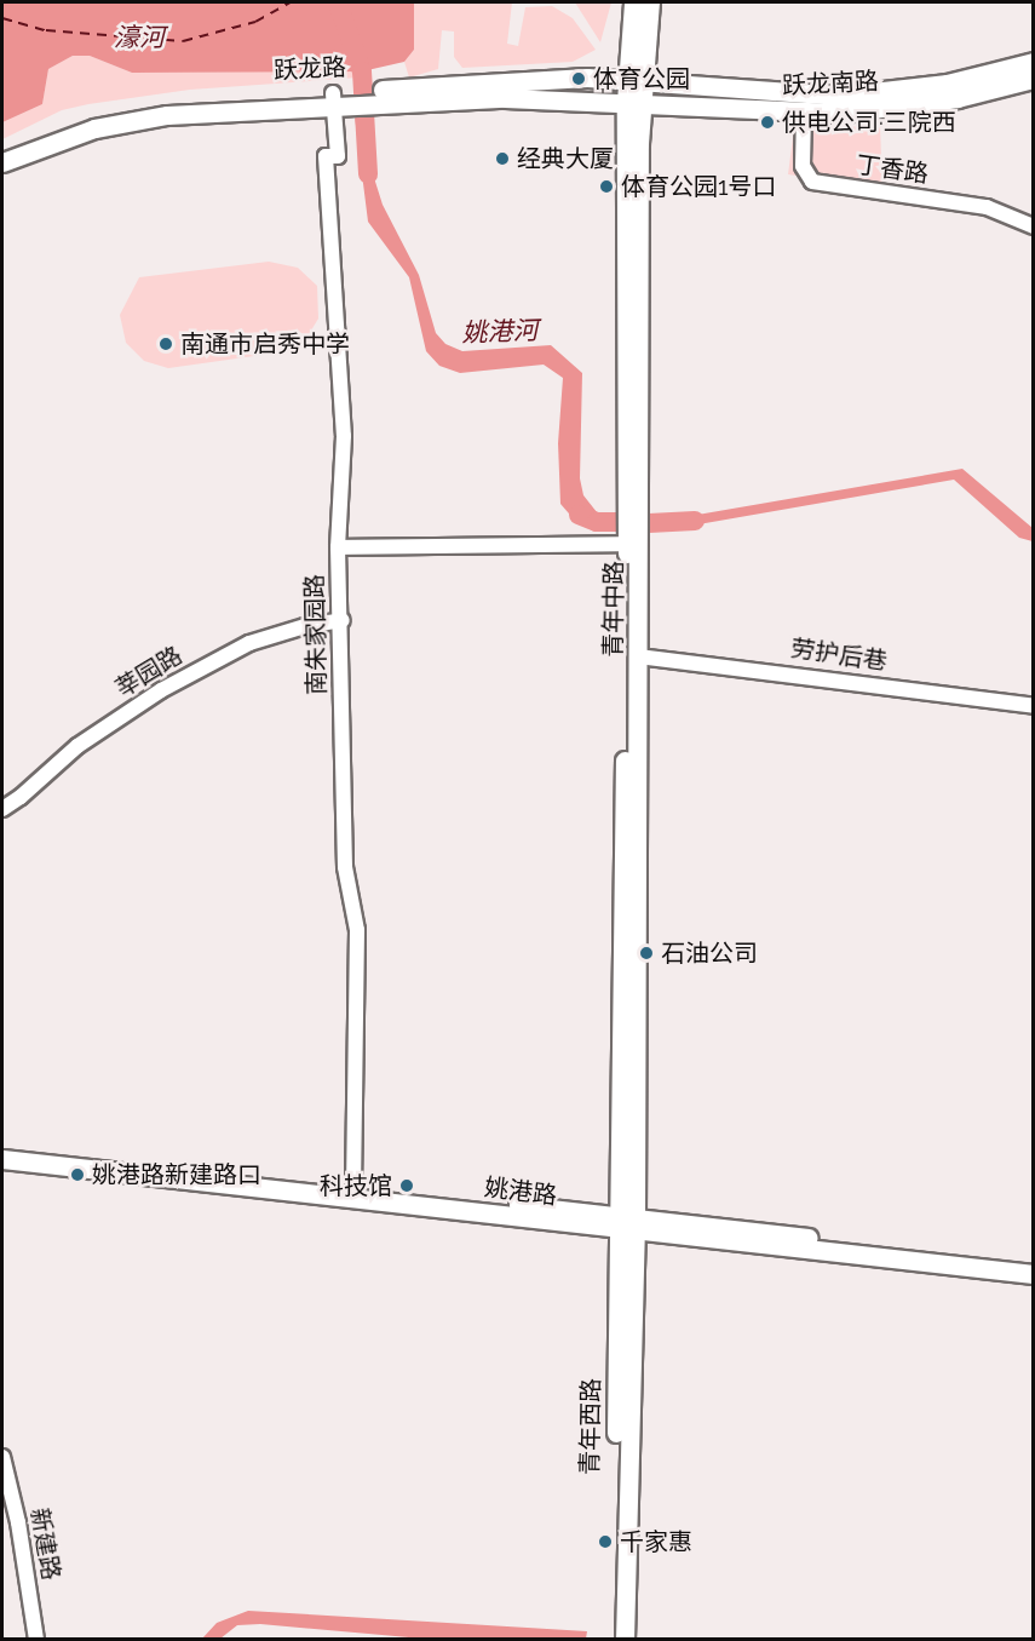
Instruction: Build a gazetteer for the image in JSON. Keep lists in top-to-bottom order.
{
  "streets": {
    "main road": [
      "跃龙路",
      "跃龙南路",
      "青年中路",
      "姚港路",
      "青年西路"
    ],
    "street": [
      "丁香路",
      "南朱家园路",
      "劳护后巷",
      "莘园路",
      "新建路"
    ]
  },
  "crossings": [
    ["跃龙路", "跃龙南路"],
    ["跃龙路", "青年中路"],
    ["跃龙路", "南朱家园路"],
    ["跃龙南路", "丁香路"],
    ["跃龙南路", "青年中路"],
    ["青年中路", "劳护后巷"],
    ["青年中路", "姚港路"],
    ["青年中路", "青年西路"],
    ["南朱家园路", "莘园路"],
    ["南朱家园路", "姚港路"],
    ["姚港路", "青年西路"]
  ],
  "water": ["濠河", "姚港河"],
  "places": [
    "体育公园",
    "供电公司·三院西",
    "经典大厦",
    "体育公园1号口",
    "南通市启秀中学",
    "石油公司",
    "姚港路新建路口",
    "科技馆",
    "千家惠"
  ]
}
